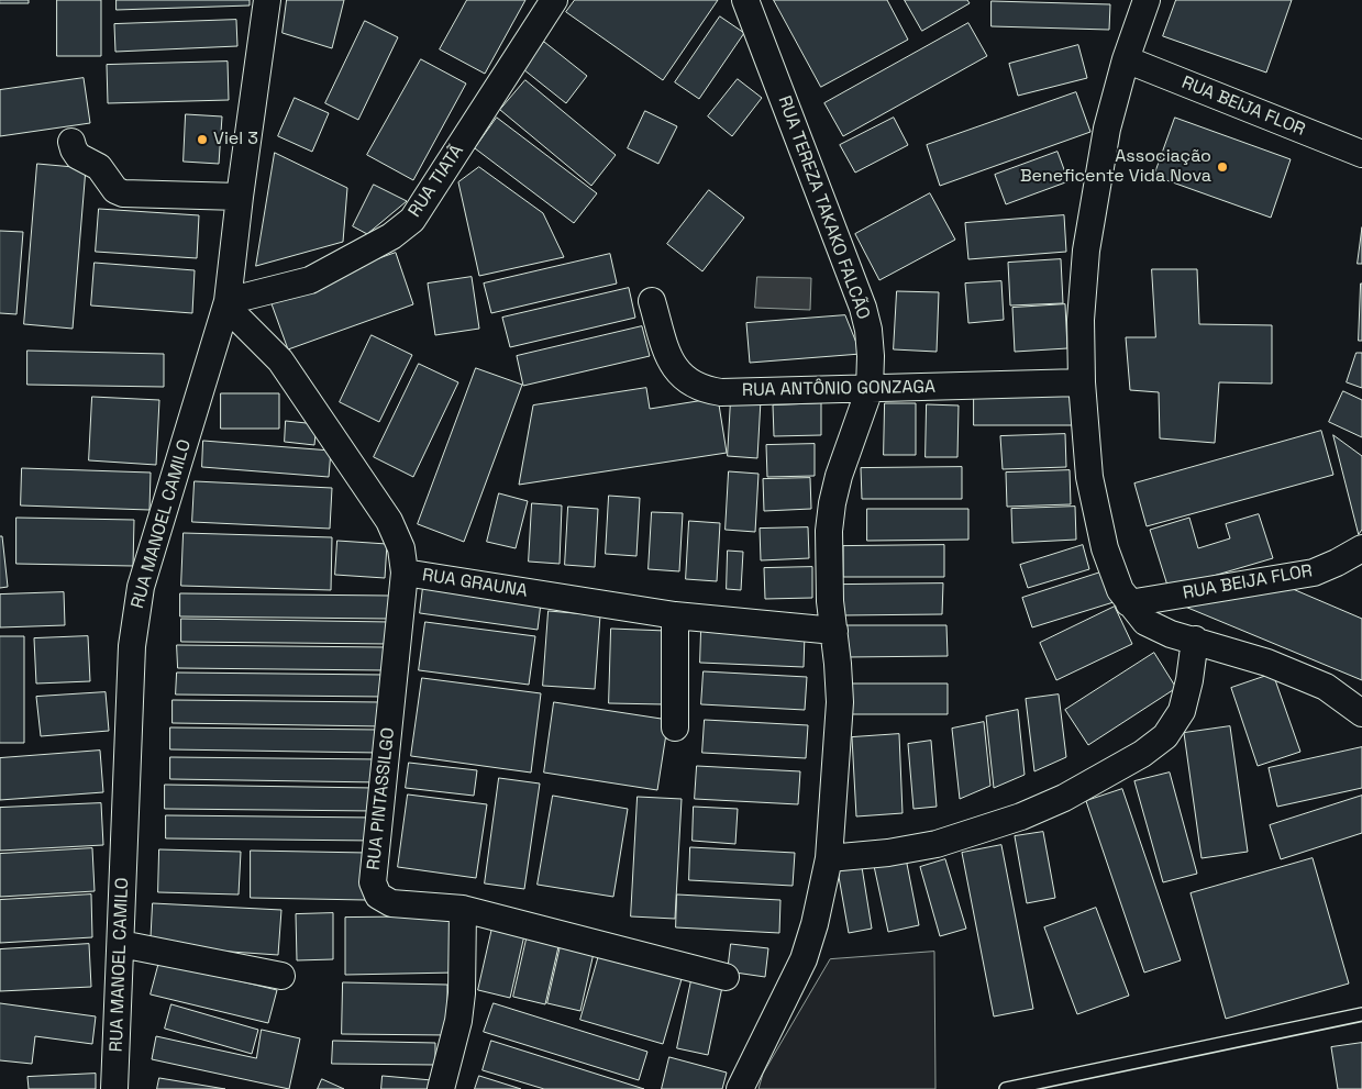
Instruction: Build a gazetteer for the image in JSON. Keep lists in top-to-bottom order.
{
  "streets": {
    "street": [
      "RUA BEIJA FLOR",
      "RUA TIATÃ",
      "RUA TEREZA TAKAKO FALCÃO",
      "RUA ANTÔNIO GONZAGA",
      "RUA MANOEL CAMILO",
      "RUA GRAUNA",
      "RUA PINTASSILGO"
    ]
  },
  "crossings": [
    ["RUA TIATÃ", "RUA MANOEL CAMILO"],
    ["RUA TIATÃ", "RUA GRAUNA"],
    ["RUA TEREZA TAKAKO FALCÃO", "RUA ANTÔNIO GONZAGA"],
    ["RUA TEREZA TAKAKO FALCÃO", "RUA GRAUNA"],
    ["RUA MANOEL CAMILO", "RUA GRAUNA"],
    ["RUA GRAUNA", "RUA PINTASSILGO"]
  ],
  "places": ["Viel 3", "Associação Beneficente Vida Nova"]
}
